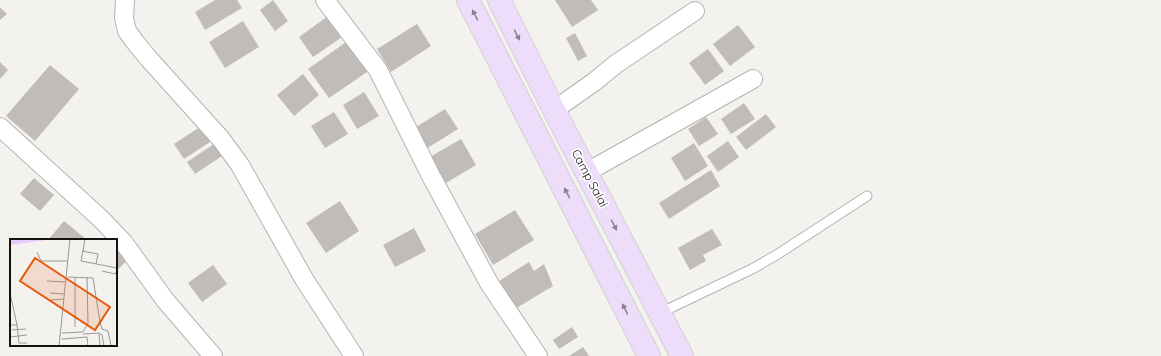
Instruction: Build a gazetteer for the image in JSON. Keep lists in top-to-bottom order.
{
  "streets": {
    "main road": ["Camp Salai"]
  }
}
